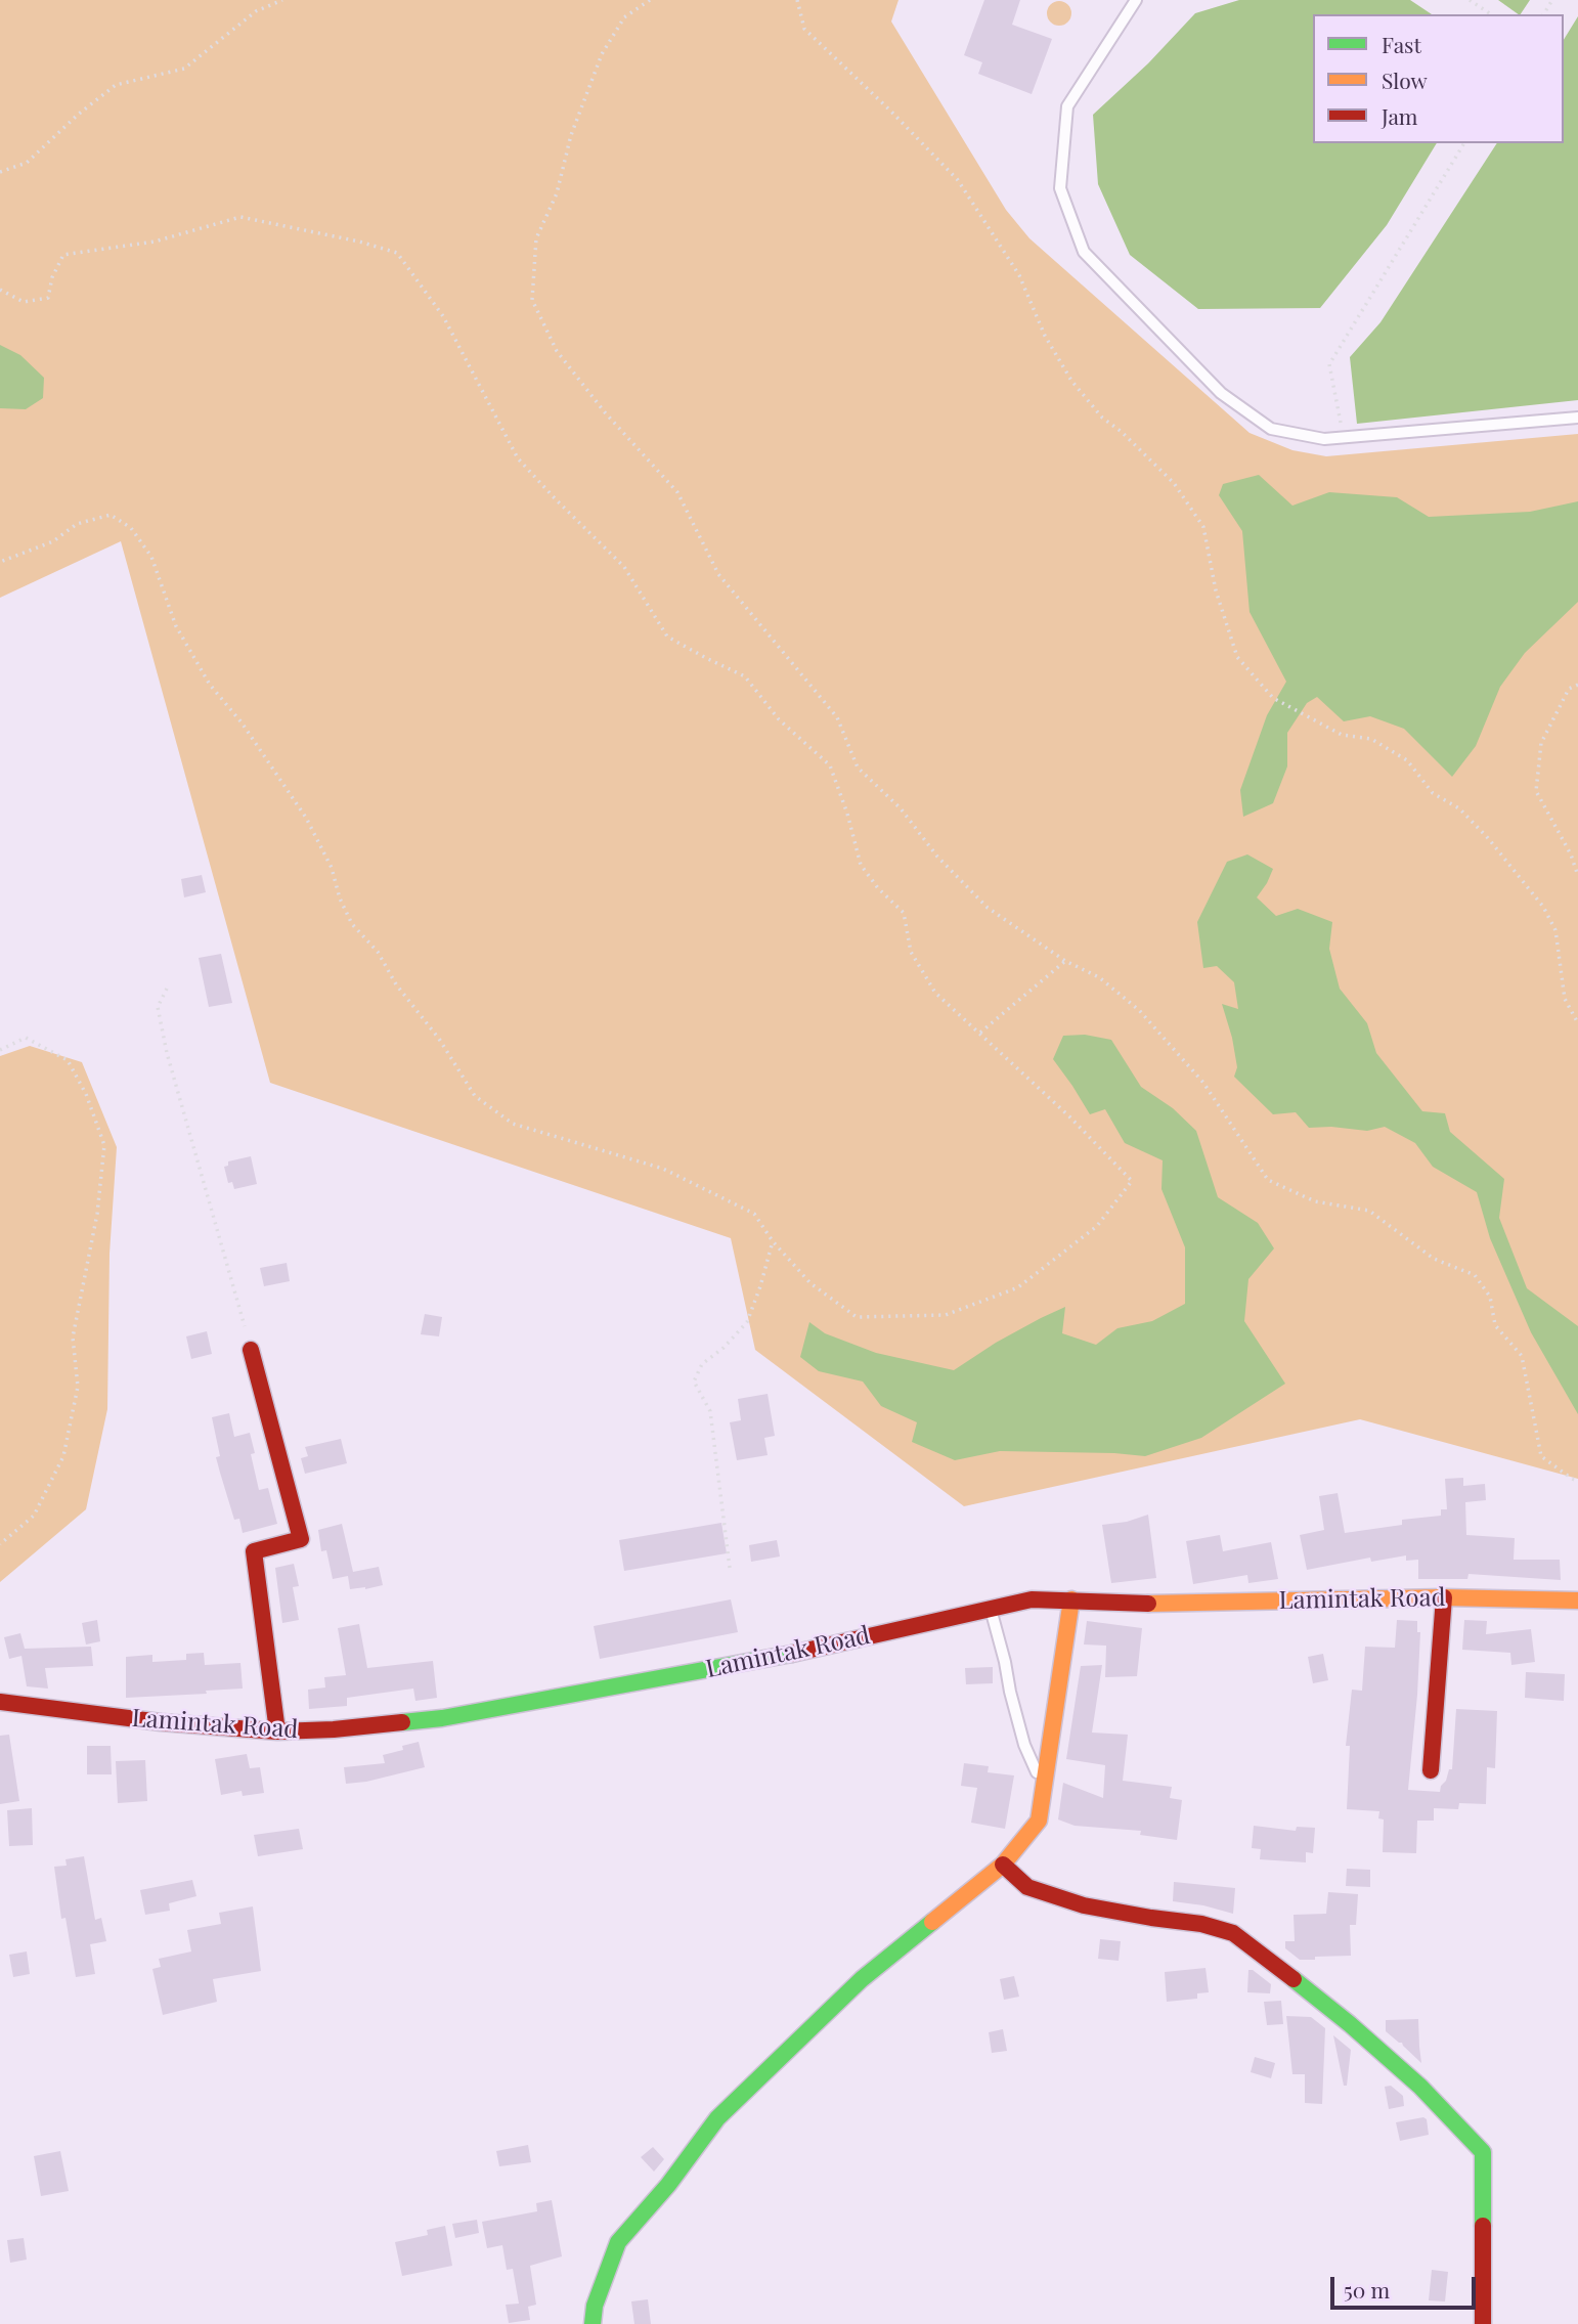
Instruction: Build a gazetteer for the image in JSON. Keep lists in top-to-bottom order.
{
  "streets": {
    "street": ["Lamintak Road"]
  },
  "legend": ["Fast", "Slow", "Jam"],
  "scale_bar": "50 m"
}
